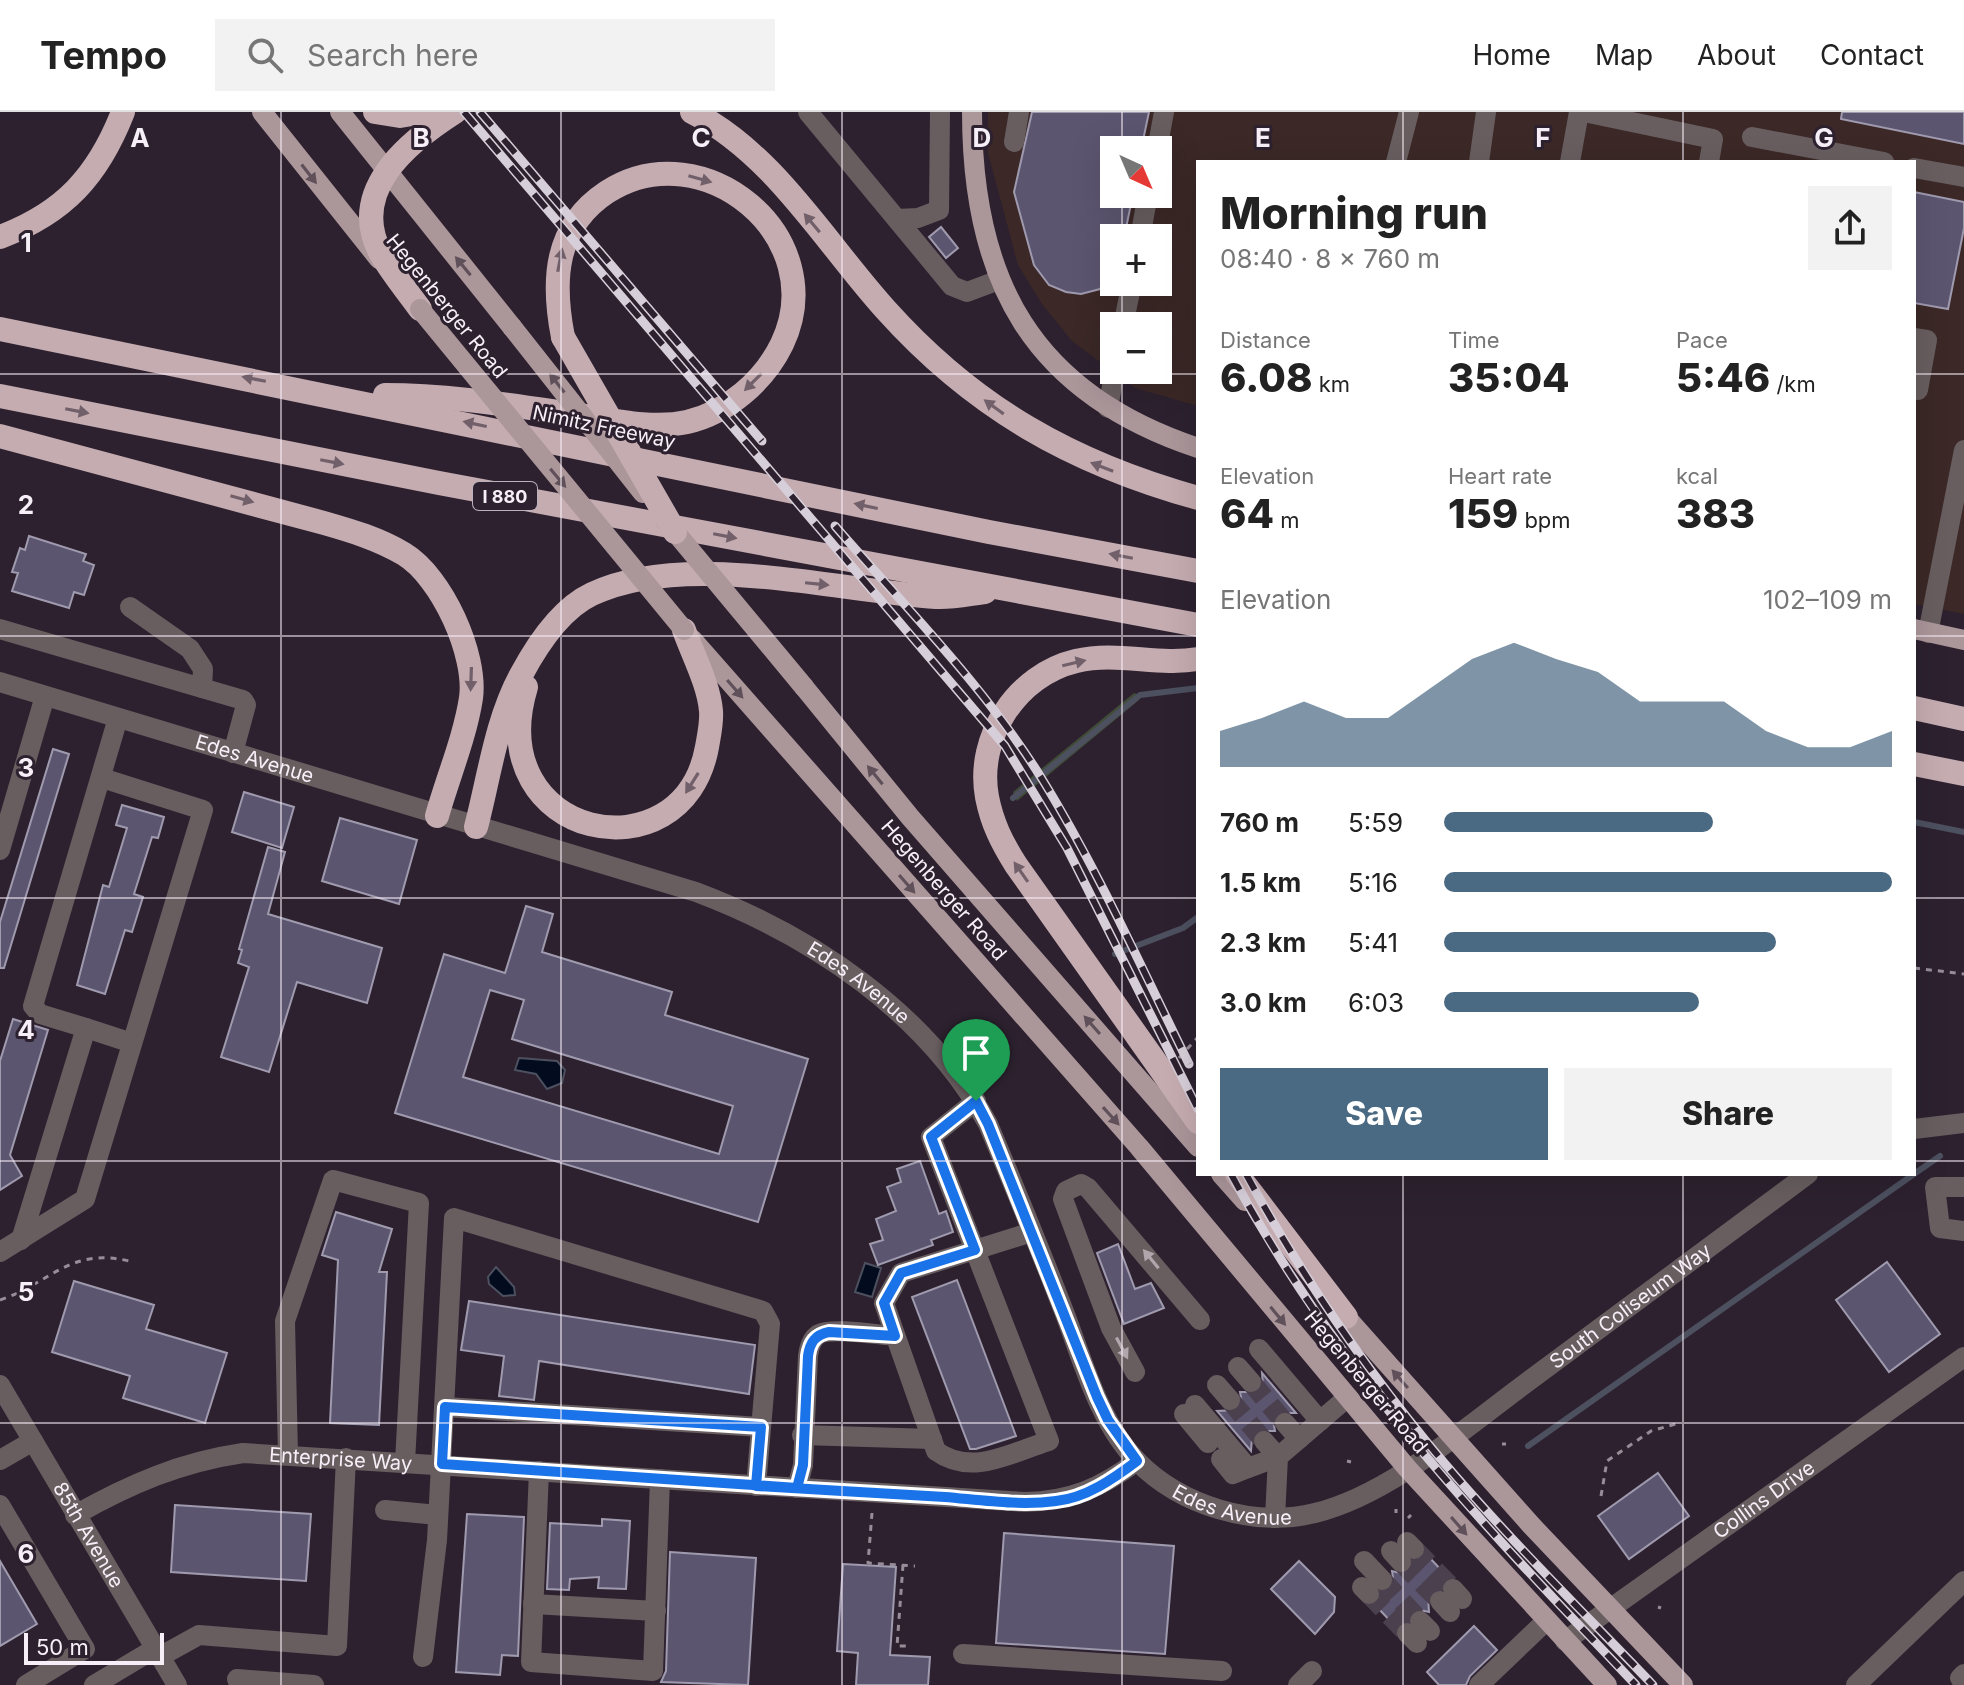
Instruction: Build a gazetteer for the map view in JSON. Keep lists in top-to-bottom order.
{
  "streets": {
    "highway": ["Nimitz Freeway", "I 880"],
    "main road": ["Hegenberger Road"],
    "street": [
      "Edes Avenue",
      "South Coliseum Way",
      "Enterprise Way",
      "Collins Drive",
      "85th Avenue"
    ]
  },
  "crossings": [
    ["Hegenberger Road", "Edes Avenue"],
    ["Hegenberger Road", "South Coliseum Way"],
    ["Hegenberger Road", "Collins Drive"],
    ["Edes Avenue", "South Coliseum Way"],
    ["Edes Avenue", "Enterprise Way"],
    ["Enterprise Way", "85th Avenue"]
  ],
  "scale_bar": "50 m",
  "north": "bottom right",
  "page": {
    "header": "Tempo",
    "search": "Search here",
    "nav": [
      "Home",
      "Map",
      "About",
      "Contact"
    ],
    "map_buttons": ["+", "−"],
    "heading": ["Morning run", "08:40 · 8 × 760 m"],
    "stats": [
      ["Distance", "6.08 km"],
      ["Time", "35:04"],
      ["Pace", "5:46 /km"],
      ["Elevation", "64 m"],
      ["Heart rate", "159 bpm"],
      ["kcal", "383"]
    ],
    "chart": ["Elevation", "102–109 m"],
    "list": [
      {
        "name": "760 m",
        "note": "5:59"
      },
      {
        "name": "1.5 km",
        "note": "5:16"
      },
      {
        "name": "2.3 km",
        "note": "5:41"
      },
      {
        "name": "3.0 km",
        "note": "6:03"
      }
    ],
    "buttons": ["Save", "Share"],
    "scale": "50 m"
  },
  "grid": {
    "columns": [
      "A",
      "B",
      "C",
      "D",
      "E",
      "F",
      "G"
    ],
    "rows": [
      "1",
      "2",
      "3",
      "4",
      "5",
      "6"
    ]
  }
}
